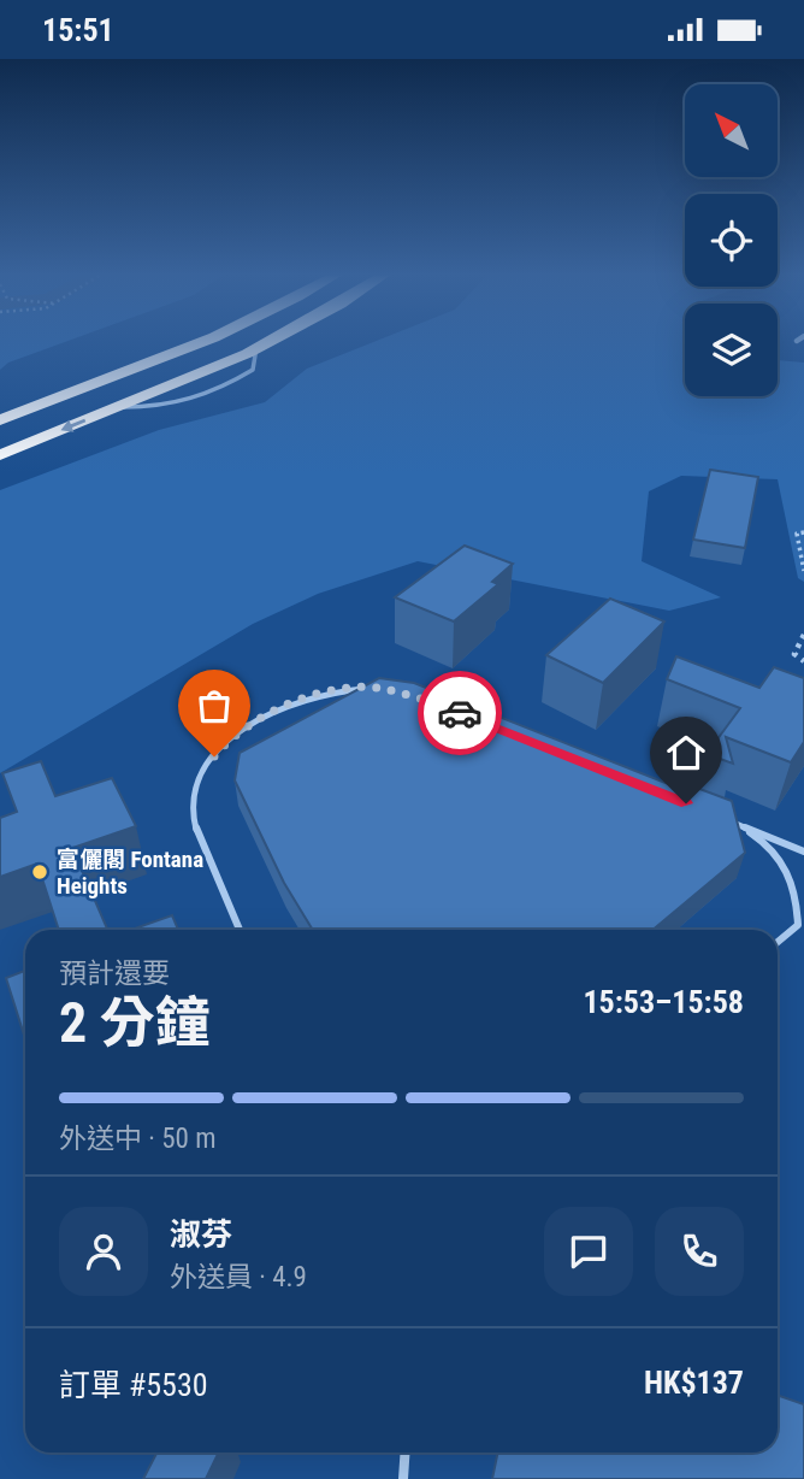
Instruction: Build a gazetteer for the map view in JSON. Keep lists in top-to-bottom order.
{
  "places": ["富儷閣 Fontana Heights"],
  "north": "top left",
  "page": {
    "status": "15:51",
    "heading": ["2 分鐘", "預計還要", "15:53–15:58"],
    "panel": [
      "淑芬",
      "外送員 · 4.9",
      "訂單 #5530",
      "HK$137"
    ],
    "bar": "外送中 · 50 m"
  }
}
